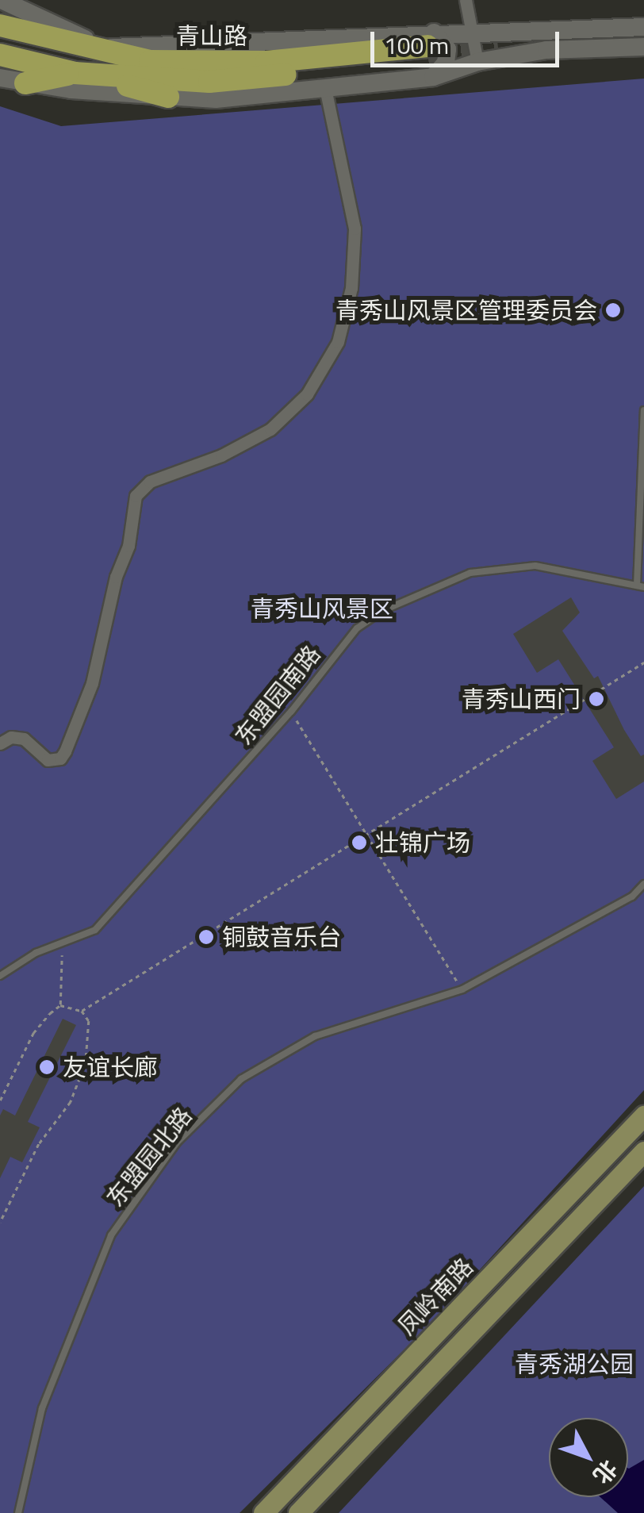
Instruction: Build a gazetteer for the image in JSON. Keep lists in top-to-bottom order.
{
  "streets": {
    "highway": ["青山路"],
    "main road": ["凤岭南路"],
    "lane": ["东盟园南路", "东盟园北路"]
  },
  "parks": ["青秀山风景区", "青秀湖公园"],
  "places": [
    "青秀山风景区管理委员会",
    "青秀山西门",
    "壮锦广场",
    "铜鼓音乐台",
    "友谊长廊"
  ],
  "scale_bar": "100 m",
  "north": "bottom right"
}
